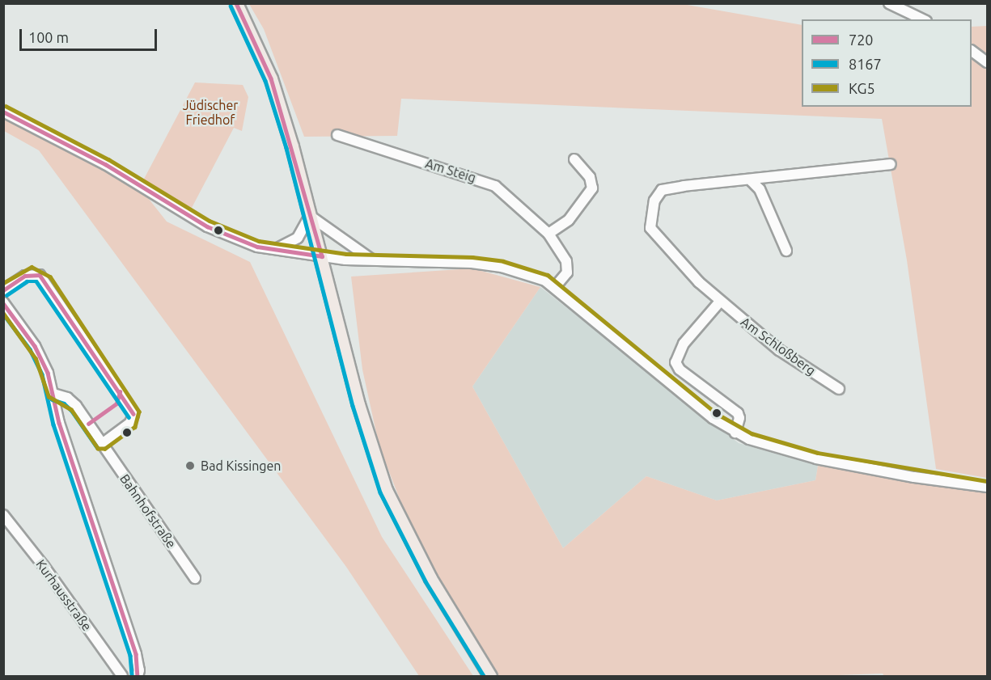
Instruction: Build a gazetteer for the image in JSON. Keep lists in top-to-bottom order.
{
  "streets": {
    "street": [
      "Am Steig",
      "Am Schloßberg",
      "Bahnhofstraße",
      "Kurhausstraße"
    ]
  },
  "parks": ["Jüdischer Friedhof"],
  "places": ["Bad Kissingen"],
  "lines": ["transit line 720", "transit line 8167", "transit line KG5"],
  "legend": ["720", "8167", "KG5"],
  "scale_bar": "100 m"
}
